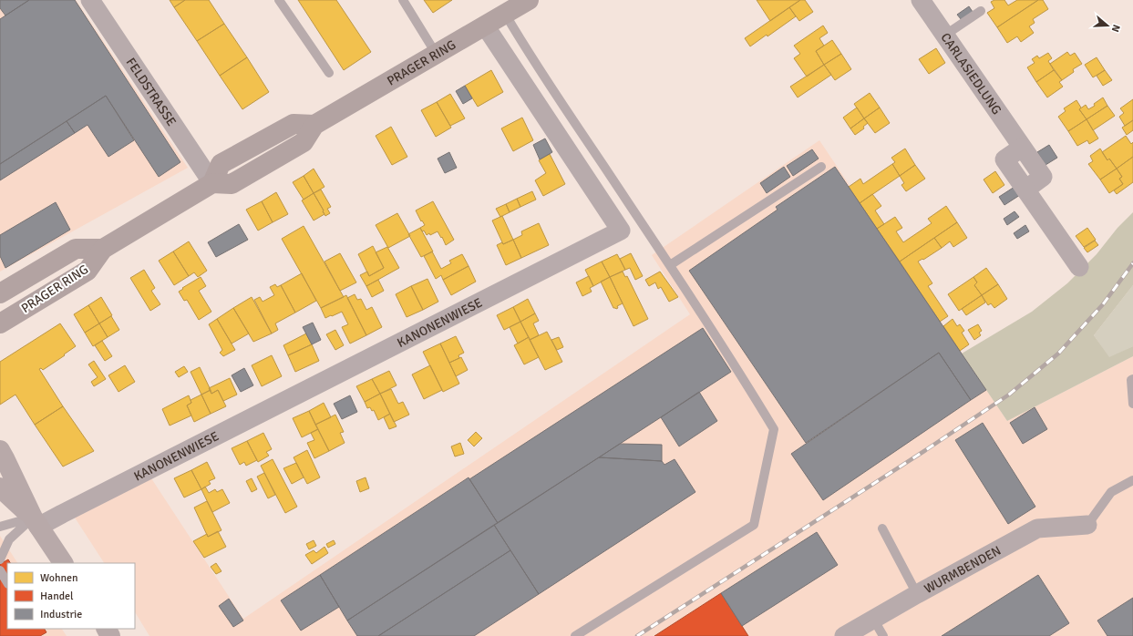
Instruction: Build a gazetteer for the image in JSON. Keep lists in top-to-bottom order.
{
  "streets": {
    "main road": ["PRAGER RING"],
    "street": [
      "CARLASIEDLUNG",
      "FELDSTRASSE",
      "KANONENWIESE",
      "WURMBENDEN"
    ]
  },
  "crossings": [
    ["PRAGER RING", "FELDSTRASSE"],
    ["PRAGER RING", "KANONENWIESE"]
  ],
  "legend": ["Wohnen", "Handel", "Industrie"],
  "north": "right"
}
